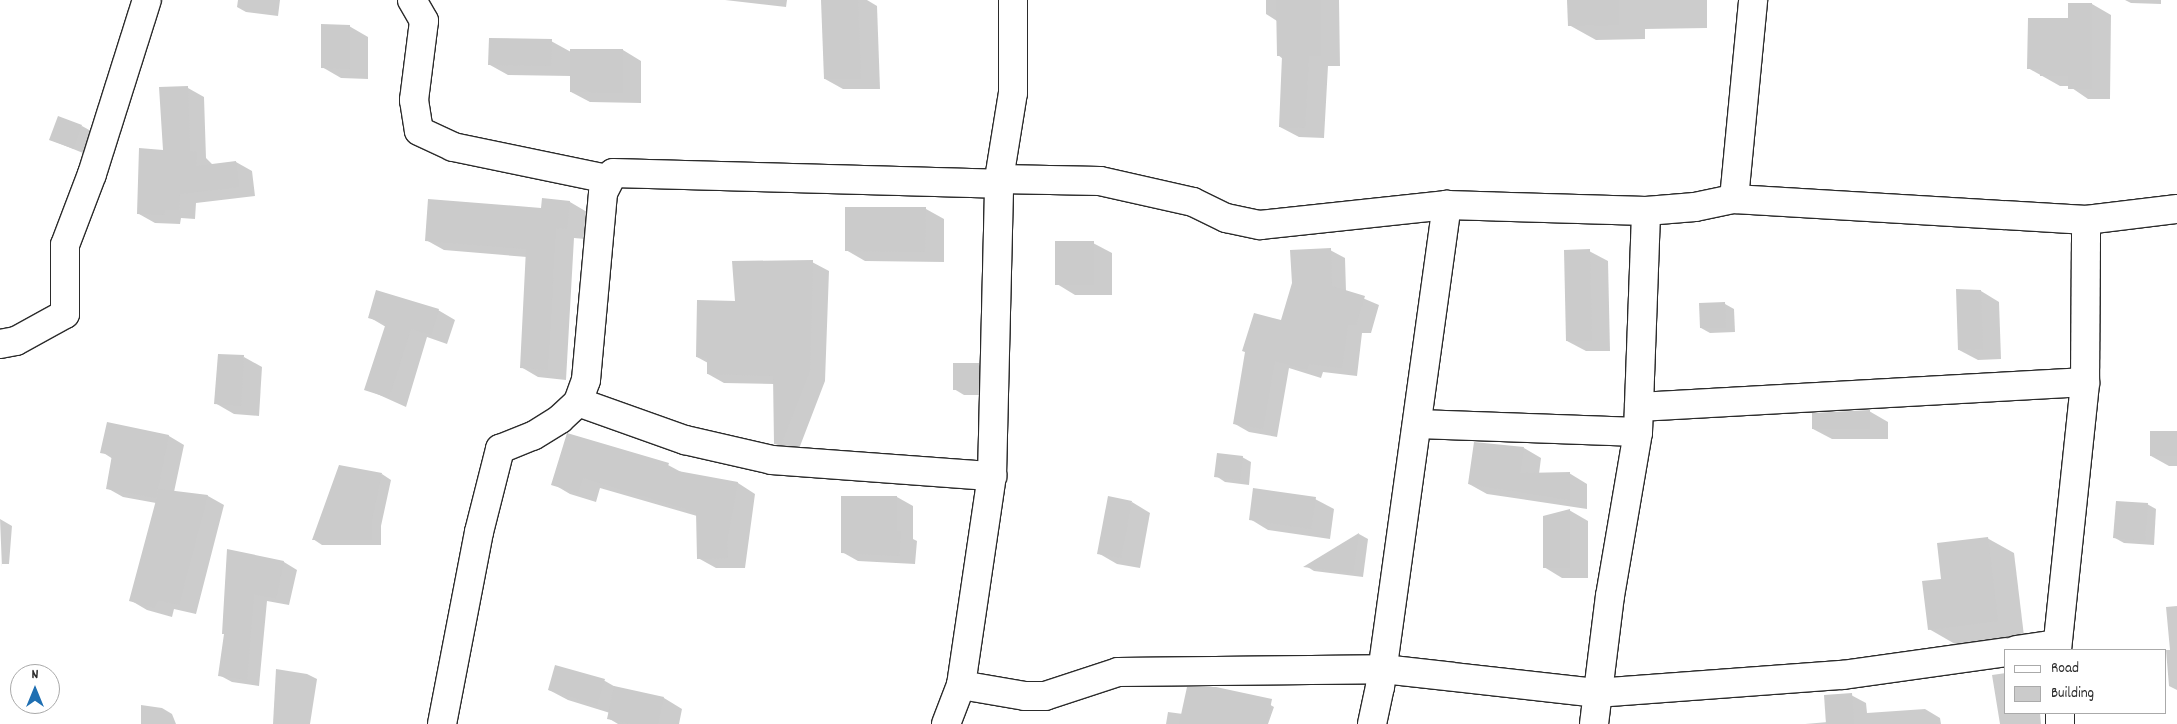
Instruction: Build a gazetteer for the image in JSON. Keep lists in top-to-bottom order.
{
  "legend": ["Road", "Building"],
  "north": "top"
}
